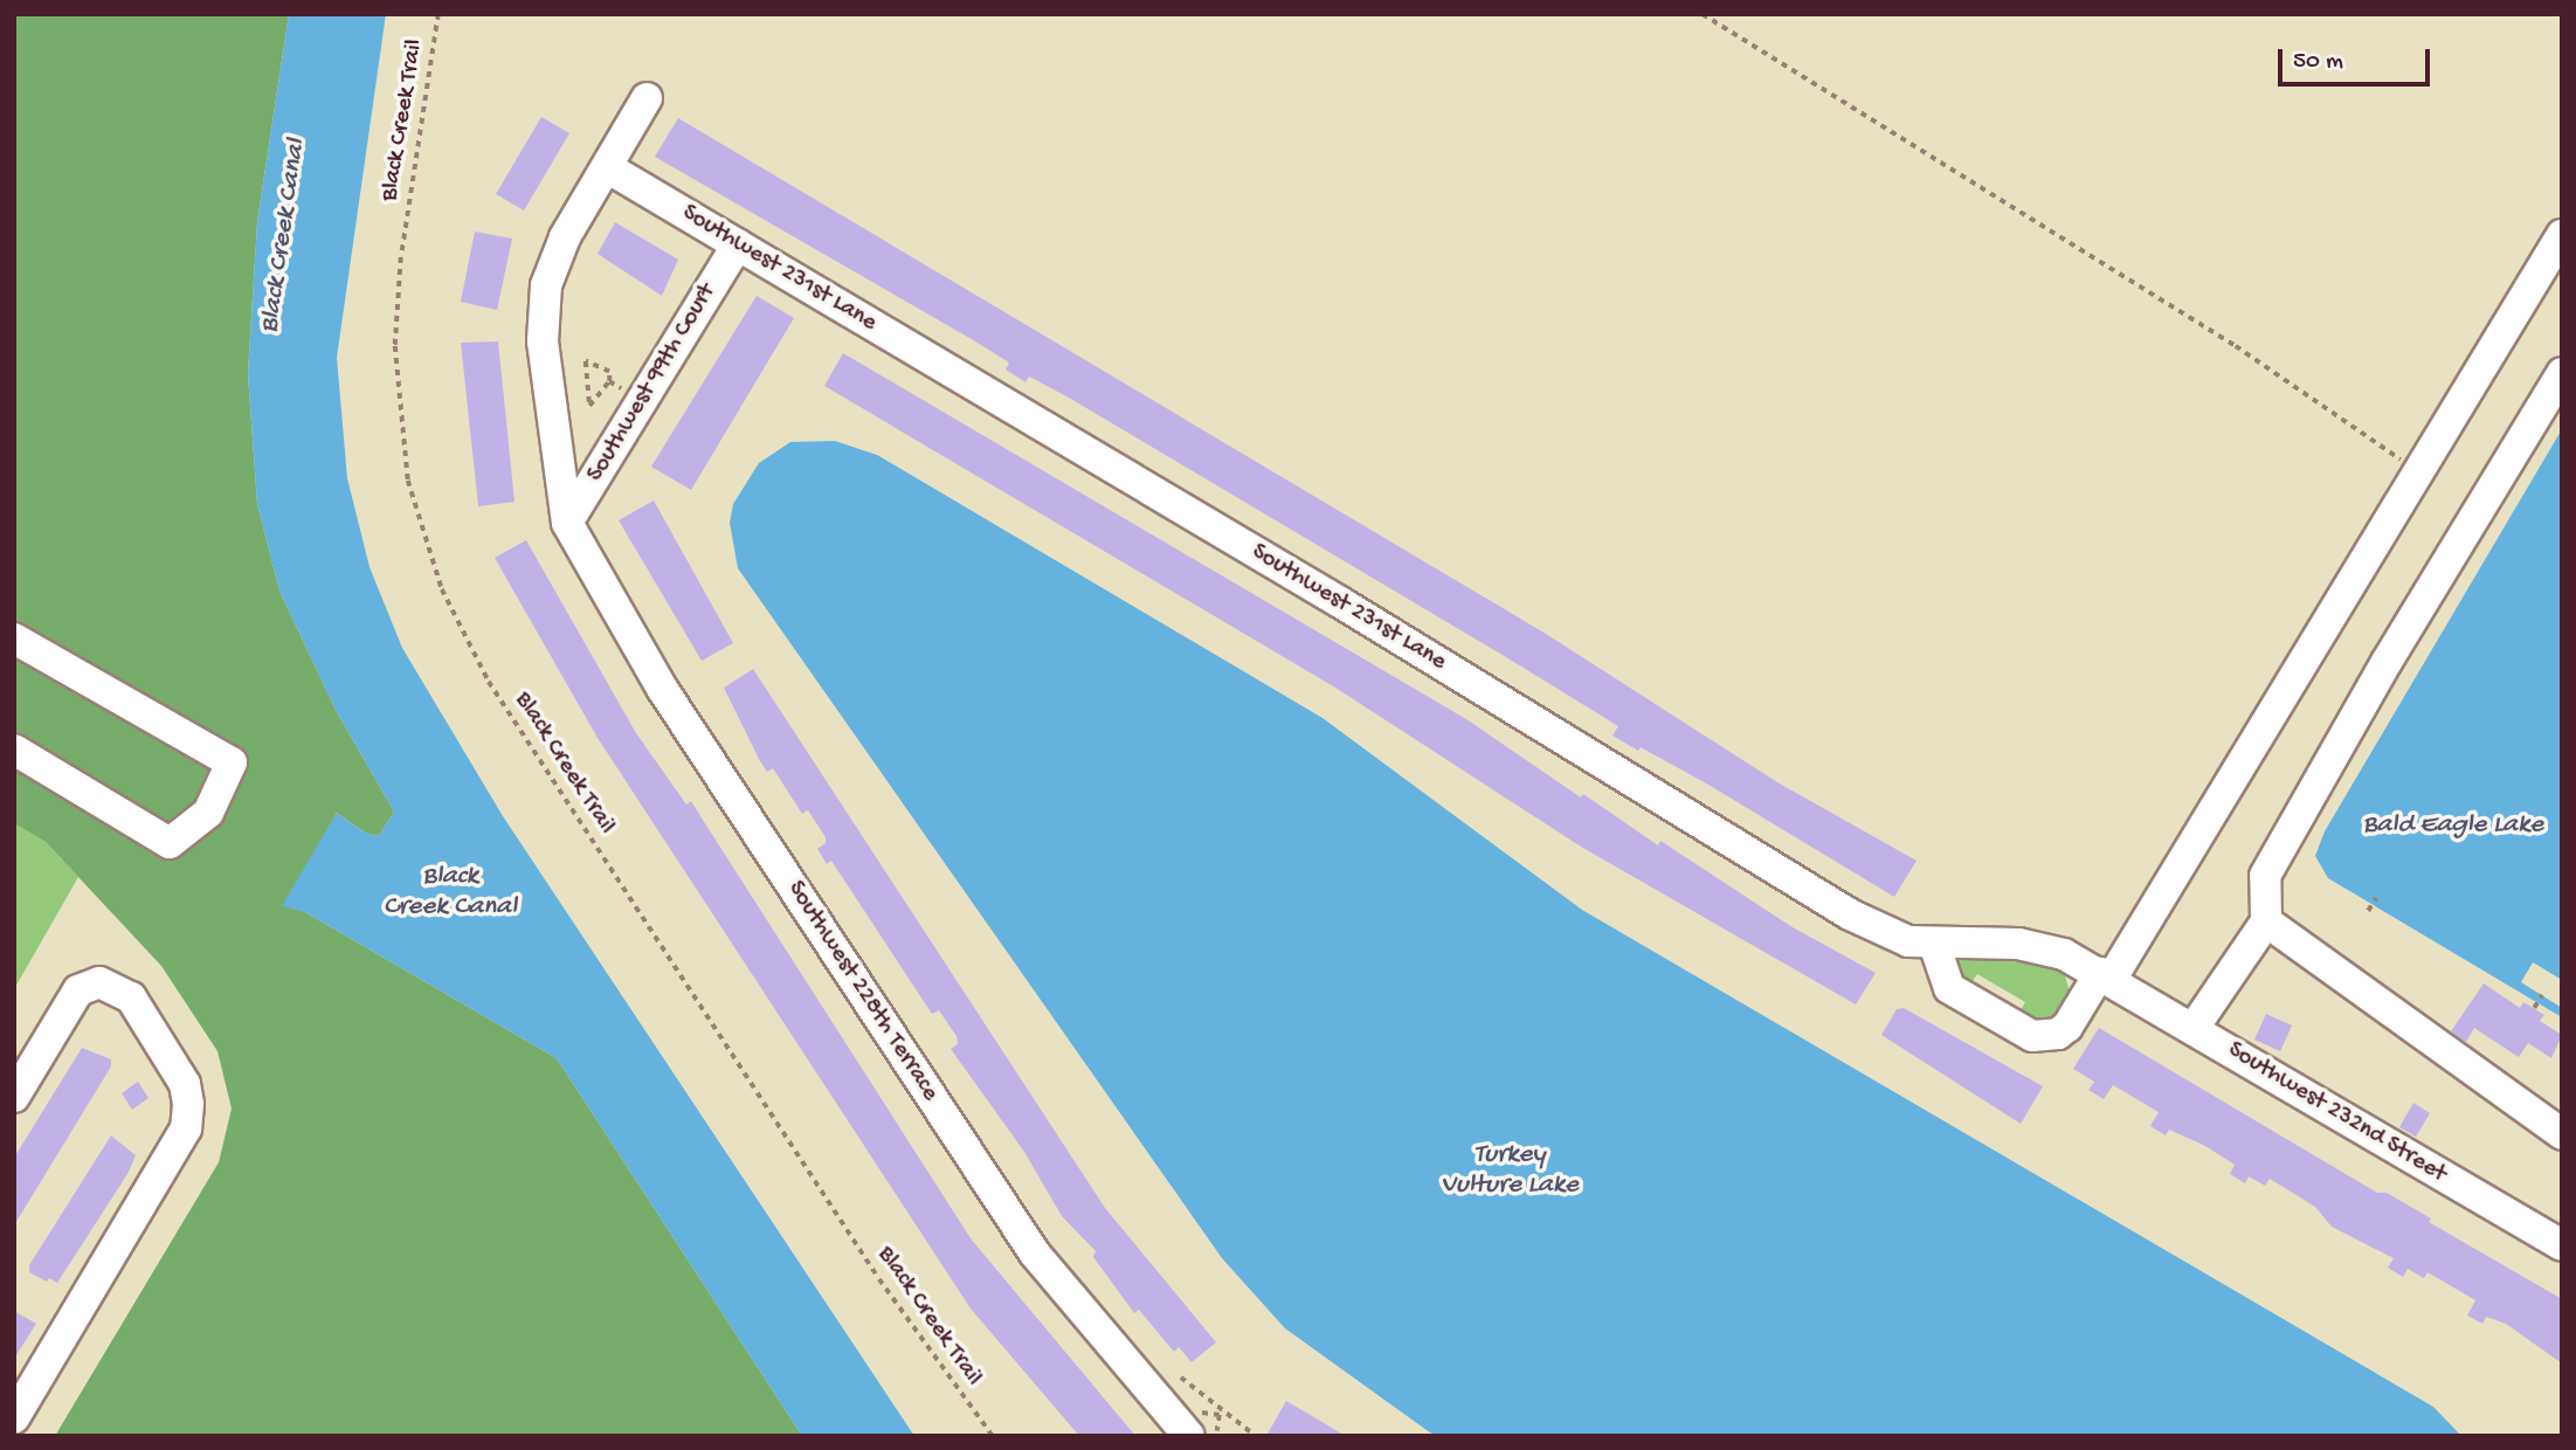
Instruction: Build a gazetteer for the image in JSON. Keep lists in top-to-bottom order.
{
  "streets": {
    "street": [
      "Southwest 231st Lane",
      "Southwest 99th Court",
      "Southwest 228th Terrace",
      "Southwest 232nd Street"
    ],
    "path": ["Black Creek Trail"]
  },
  "crossings": [
    ["Southwest 231st Lane", "Southwest 99th Court"],
    ["Southwest 231st Lane", "Southwest 232nd Street"],
    ["Southwest 99th Court", "Southwest 228th Terrace"]
  ],
  "water": ["Black Creek Canal", "Bald Eagle Lake", "Turkey Vulture Lake"],
  "scale_bar": "50 m"
}
